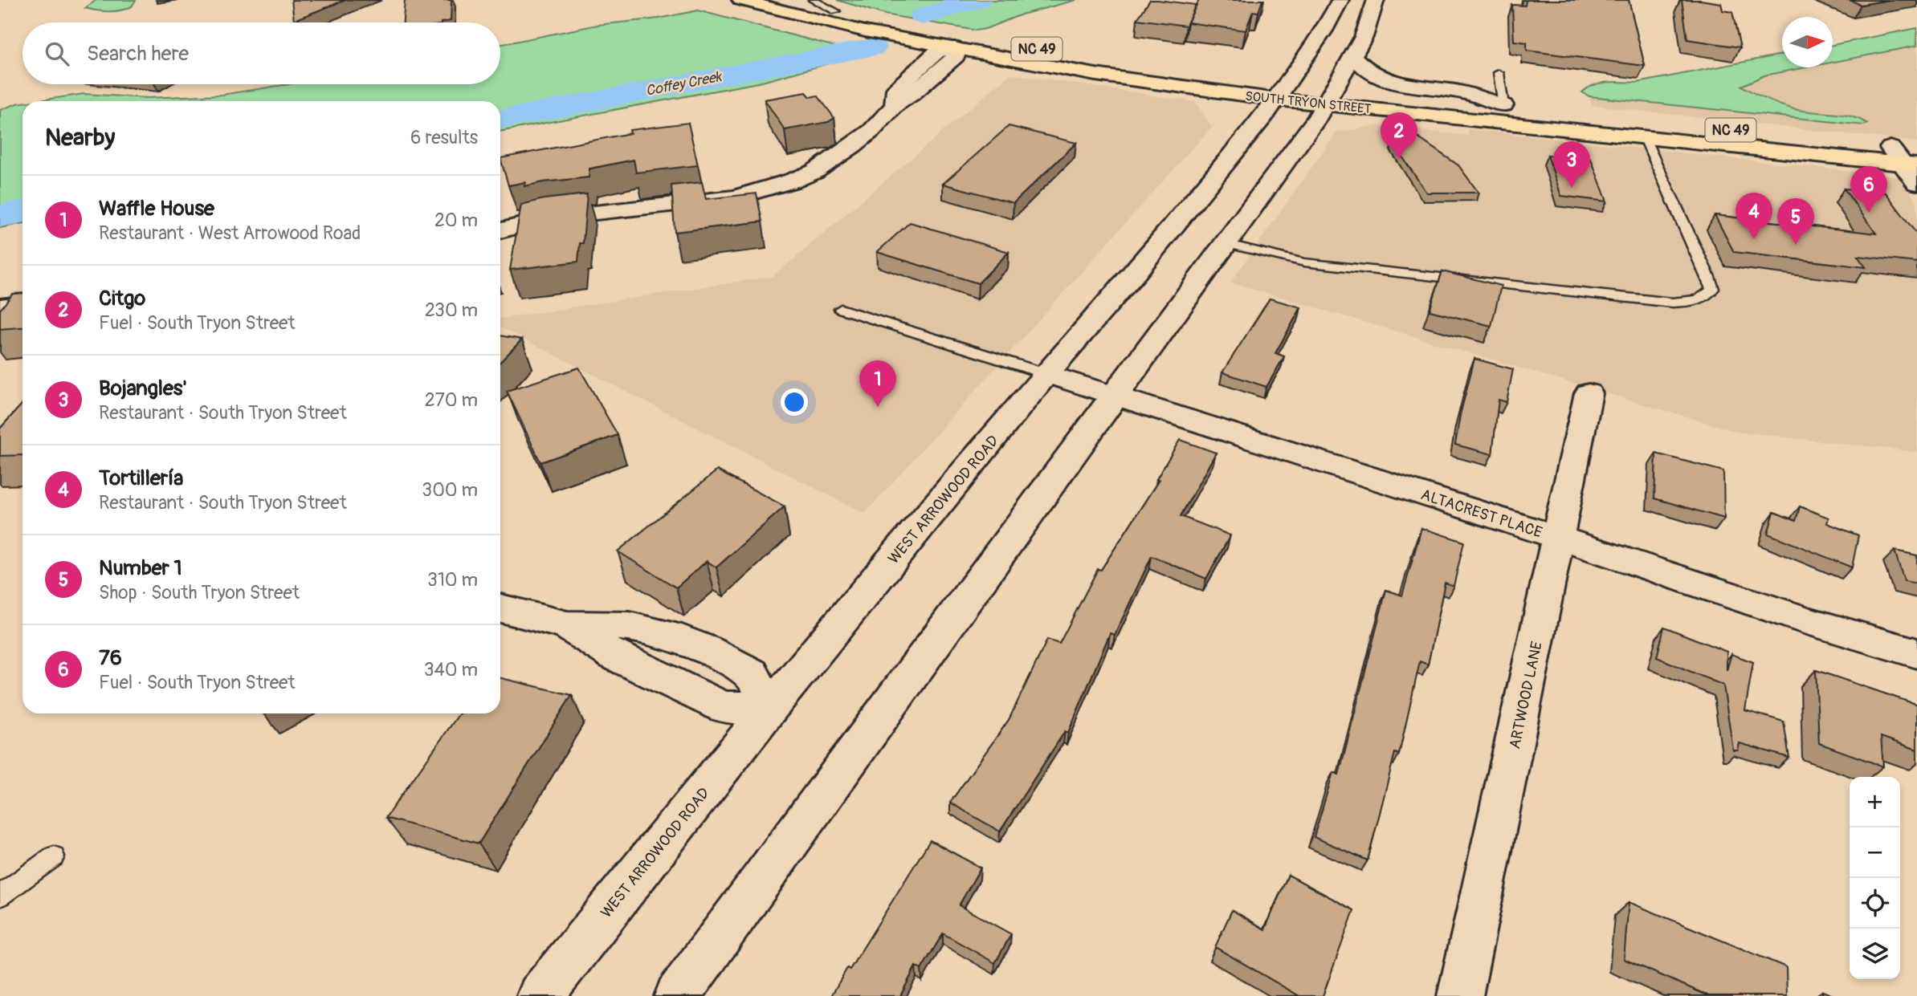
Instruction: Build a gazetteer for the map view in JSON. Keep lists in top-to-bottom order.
{
  "streets": {
    "main road": [
      "NC 49",
      "SOUTH TRYON STREET",
      "WEST ARROWOOD ROAD",
      "ALTACREST PLACE",
      "ARTWOOD LANE"
    ]
  },
  "crossings": [
    ["SOUTH TRYON STREET", "WEST ARROWOOD ROAD"],
    ["WEST ARROWOOD ROAD", "ALTACREST PLACE"],
    ["ALTACREST PLACE", "ARTWOOD LANE"]
  ],
  "water": ["Coffey Creek"],
  "north": "right",
  "page": {
    "search": "Search here",
    "heading": ["Nearby", "6 results"],
    "pins": [
      "2",
      "3",
      "6",
      "4",
      "5",
      "1"
    ],
    "list": [
      {
        "mark": "1",
        "name": "Waffle House",
        "note": "Restaurant · West Arrowood Road",
        "value": "20 m"
      },
      {
        "mark": "2",
        "name": "Citgo",
        "note": "Fuel · South Tryon Street",
        "value": "230 m"
      },
      {
        "mark": "3",
        "name": "Bojangles'",
        "note": "Restaurant · South Tryon Street",
        "value": "270 m"
      },
      {
        "mark": "4",
        "name": "Tortillería",
        "note": "Restaurant · South Tryon Street",
        "value": "300 m"
      },
      {
        "mark": "5",
        "name": "Number 1",
        "note": "Shop · South Tryon Street",
        "value": "310 m"
      },
      {
        "mark": "6",
        "name": "76",
        "note": "Fuel · South Tryon Street",
        "value": "340 m"
      }
    ],
    "map_buttons": ["+", "−"]
  }
}
